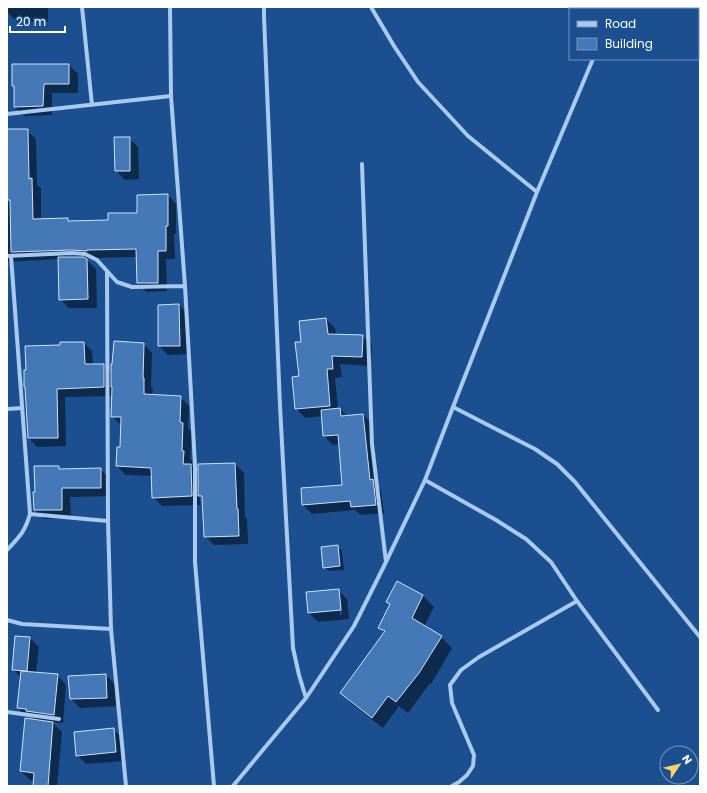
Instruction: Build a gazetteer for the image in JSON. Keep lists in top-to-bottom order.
{
  "legend": ["Road", "Building"],
  "scale_bar": "20 m",
  "north": "top right"
}
